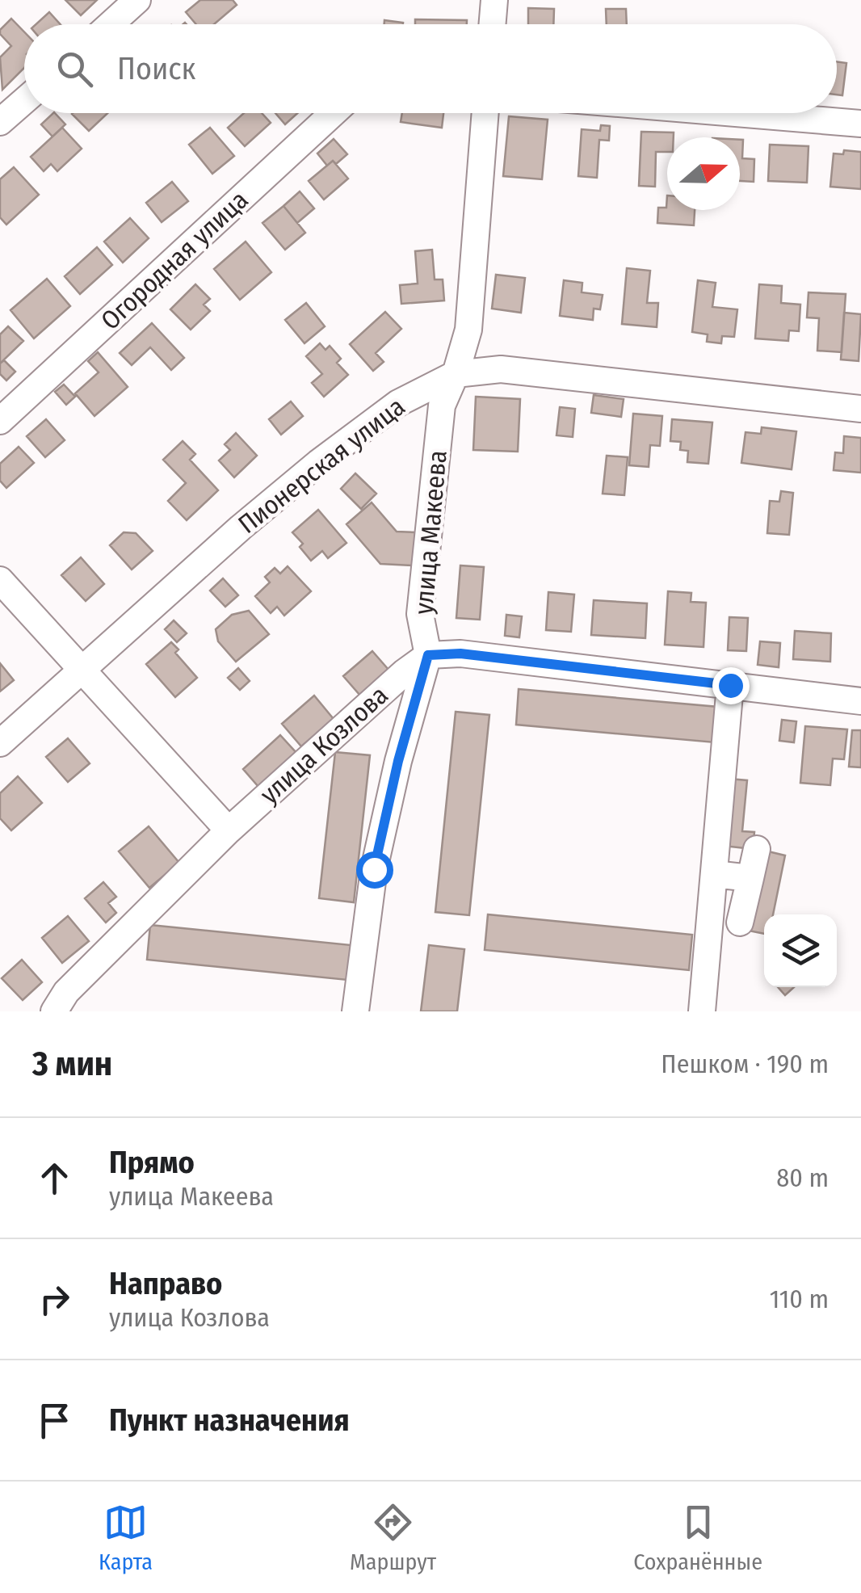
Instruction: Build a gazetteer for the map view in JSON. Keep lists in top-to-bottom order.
{
  "streets": {
    "street": [
      "Огородная улица",
      "Пионерская улица",
      "улица Макеева",
      "улица Козлова"
    ]
  },
  "crossings": [
    ["Пионерская улица", "улица Макеева"],
    ["улица Макеева", "улица Козлова"]
  ],
  "north": "right",
  "page": {
    "search": "Поиск",
    "heading": ["3 мин", "Пешком · 190 m"],
    "list": [
      ["Прямо", "улица Макеева", "80 m"],
      ["Направо", "улица Козлова", "110 m"],
      "Пункт назначения"
    ],
    "nav": ["Карта", "Маршрут", "Сохранённые"]
  }
}
